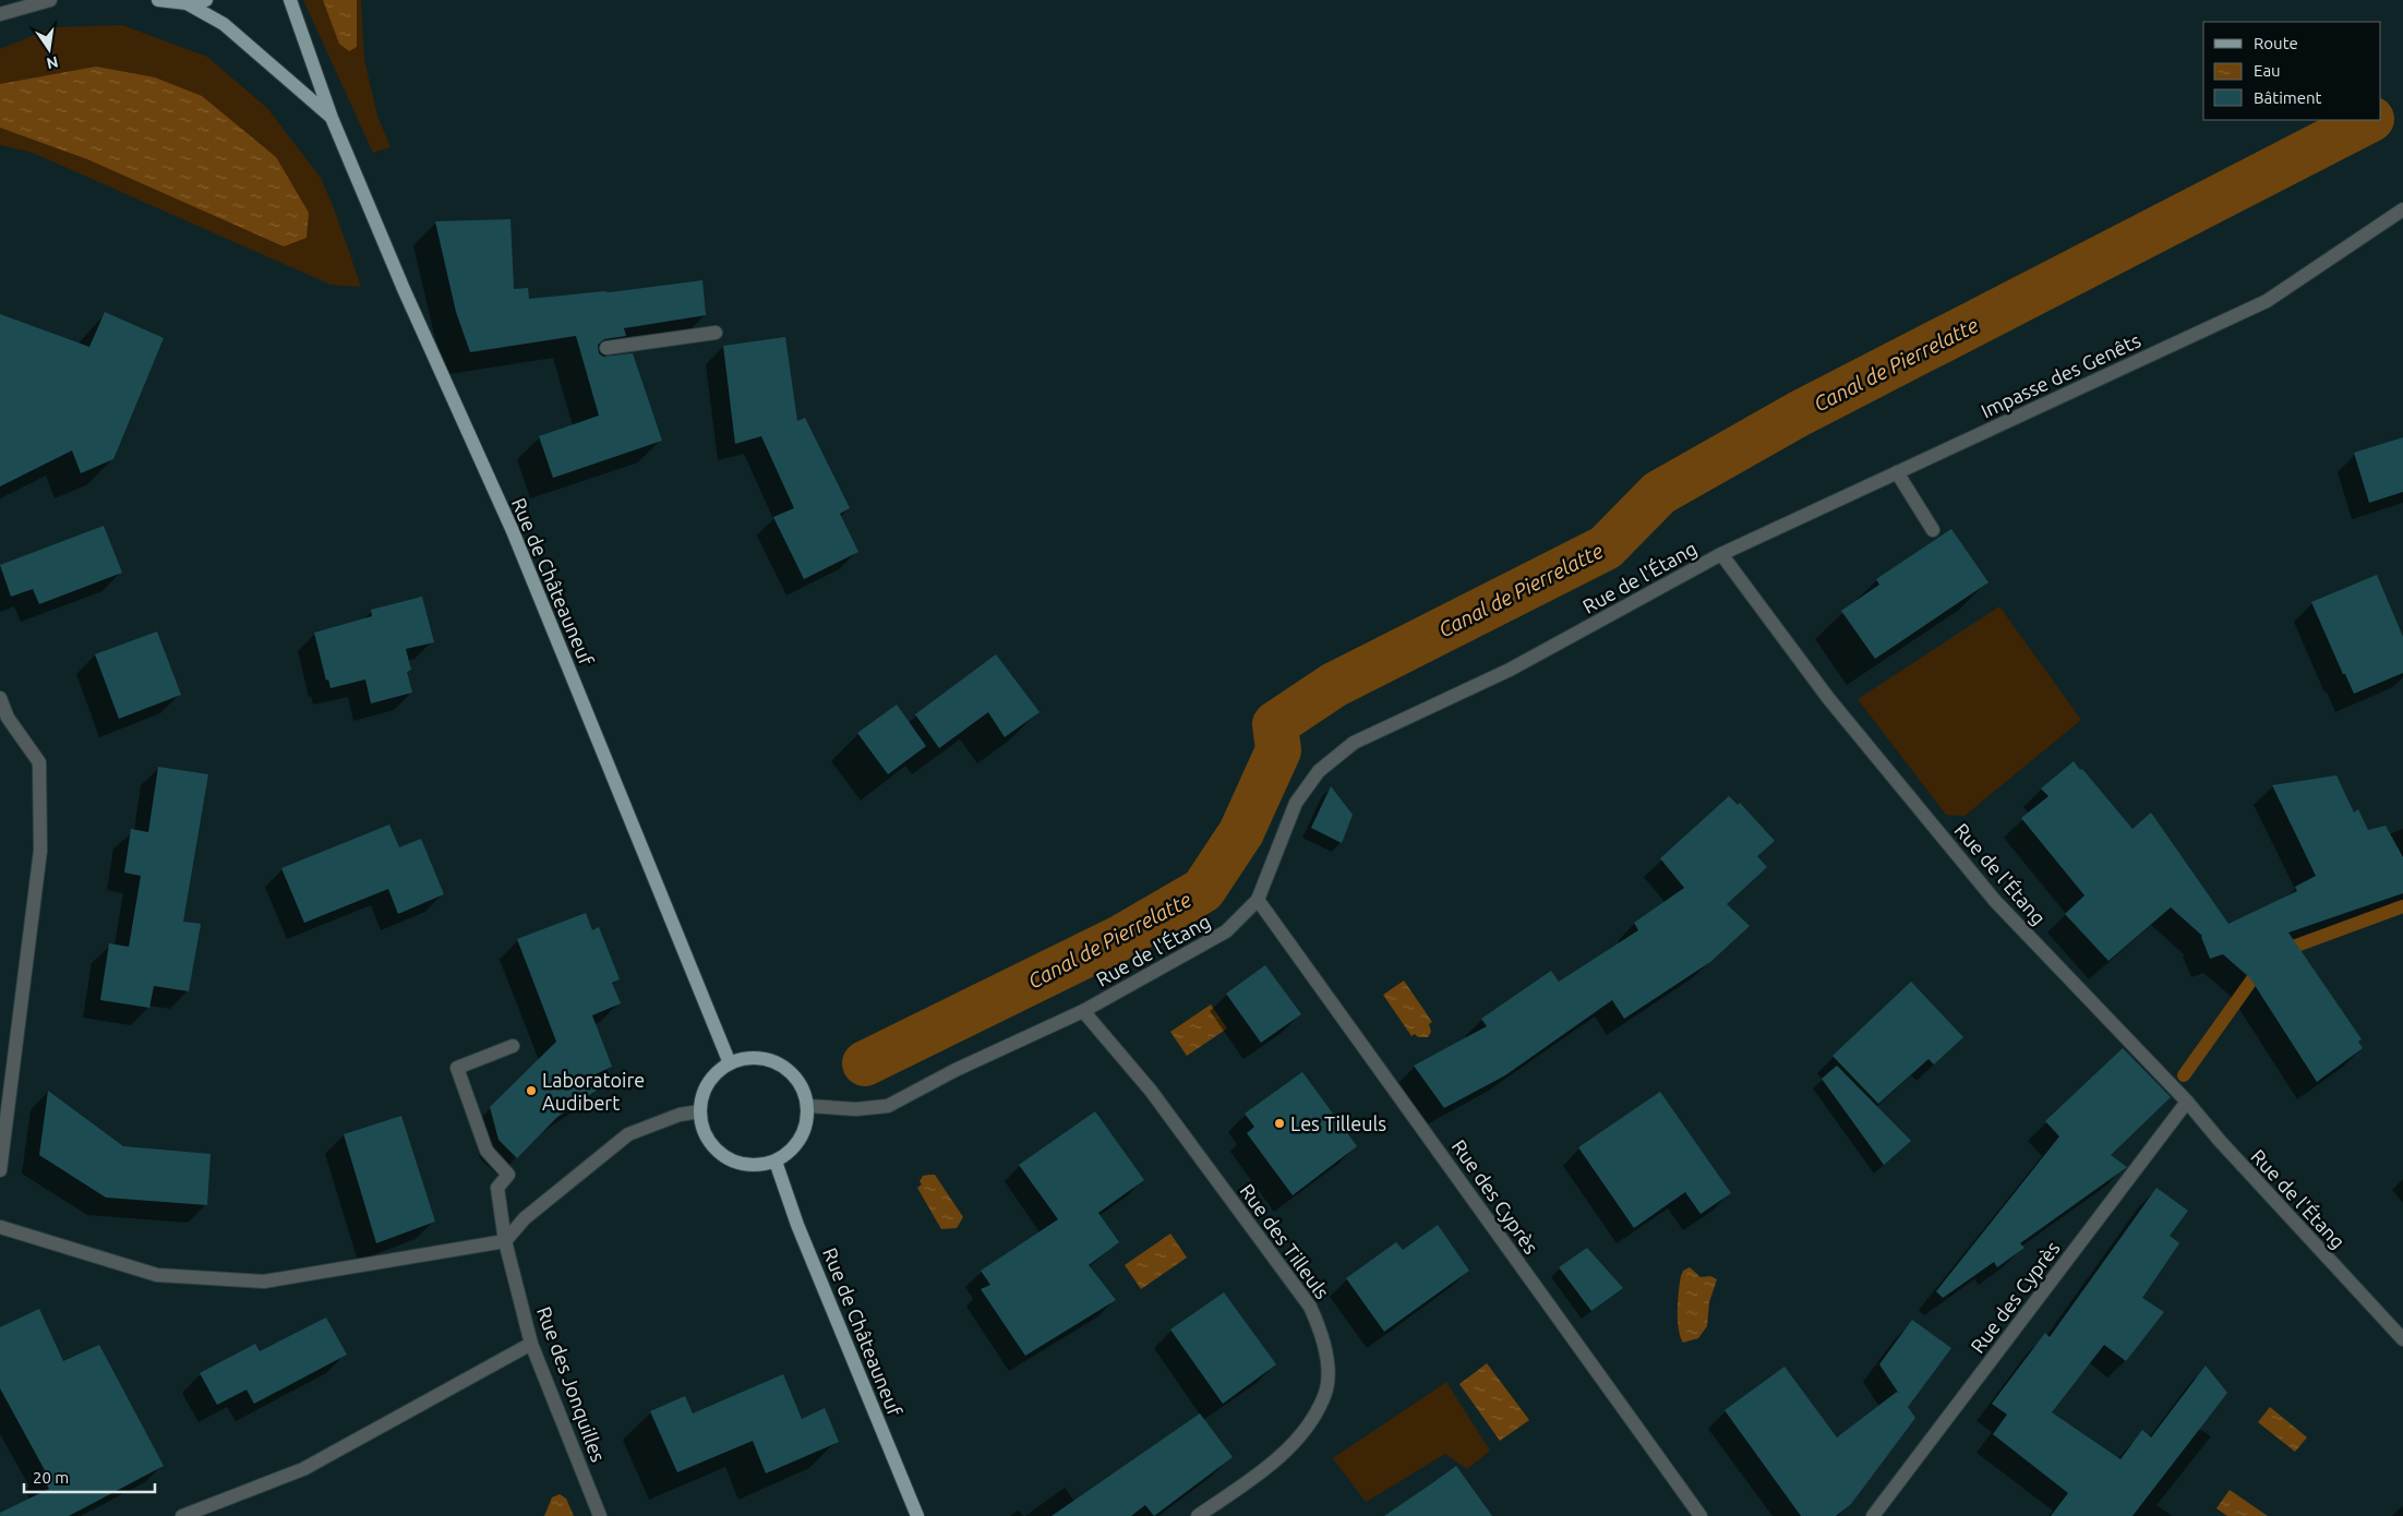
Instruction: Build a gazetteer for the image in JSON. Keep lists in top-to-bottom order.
{
  "streets": {
    "main road": ["Rue de Châteauneuf"],
    "street": [
      "Impasse des Genêts",
      "Rue de l'Étang",
      "Rue des Cyprès",
      "Rue des Tilleuls",
      "Rue des Jonquilles"
    ]
  },
  "crossings": [
    ["Impasse des Genêts", "Rue de l'Étang"],
    ["Rue de l'Étang", "Rue de Châteauneuf"],
    ["Rue de l'Étang", "Rue des Cyprès"],
    ["Rue de l'Étang", "Rue des Tilleuls"]
  ],
  "water": ["Canal de Pierrelatte"],
  "places": ["Laboratoire Audibert", "Les Tilleuls"],
  "legend": ["Route", "Eau", "Bâtiment"],
  "scale_bar": "20 m",
  "north": "bottom"
}
